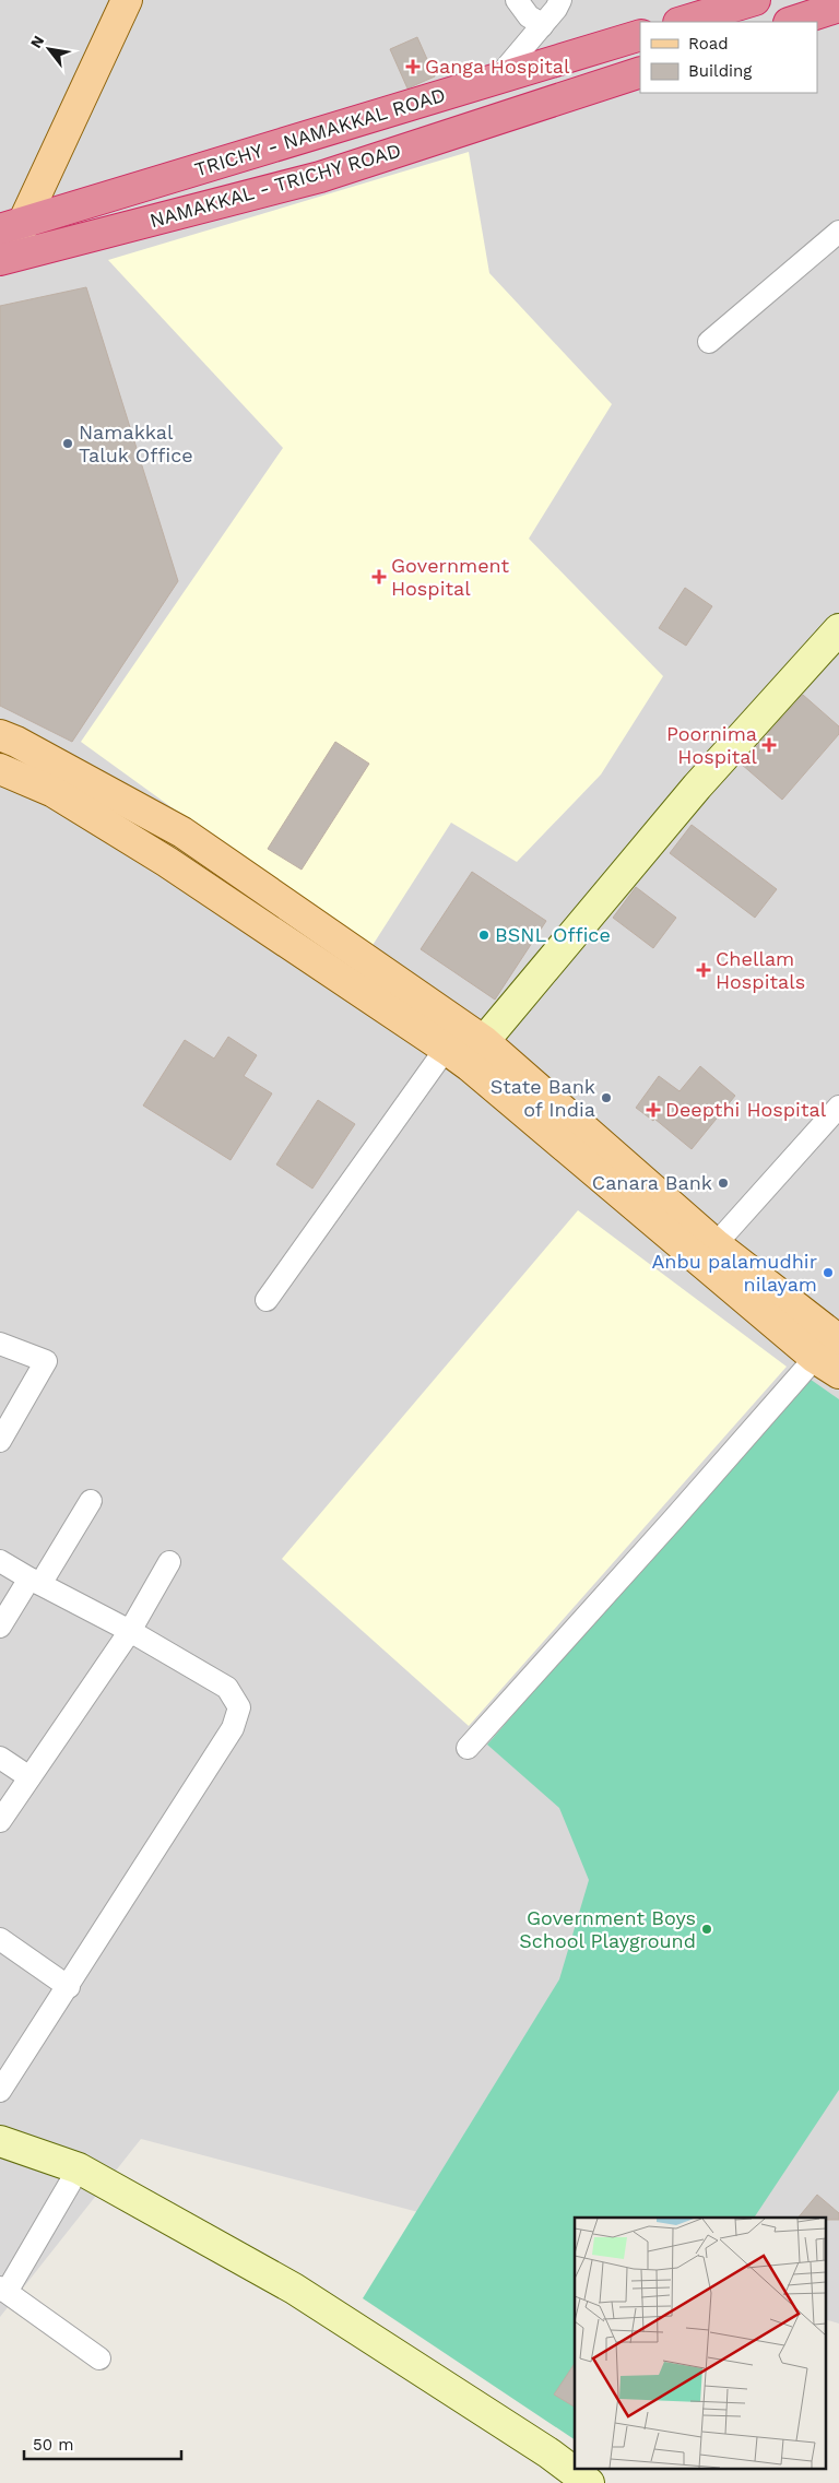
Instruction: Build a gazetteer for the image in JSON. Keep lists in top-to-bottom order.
{
  "streets": {
    "highway": ["TRICHY - NAMAKKAL ROAD", "NAMAKKAL - TRICHY ROAD"]
  },
  "places": {
    "health": [
      "Ganga Hospital",
      "Government Hospital",
      "Poornima Hospital",
      "Chellam Hospitals",
      "Deepthi Hospital"
    ],
    "other": [
      "Namakkal Taluk Office",
      "BSNL Office",
      "State Bank of India",
      "Canara Bank",
      "Anbu palamudhir nilayam",
      "Government Boys School Playground"
    ]
  },
  "legend": ["Road", "Building"],
  "scale_bar": "50 m",
  "north": "top left"
}
